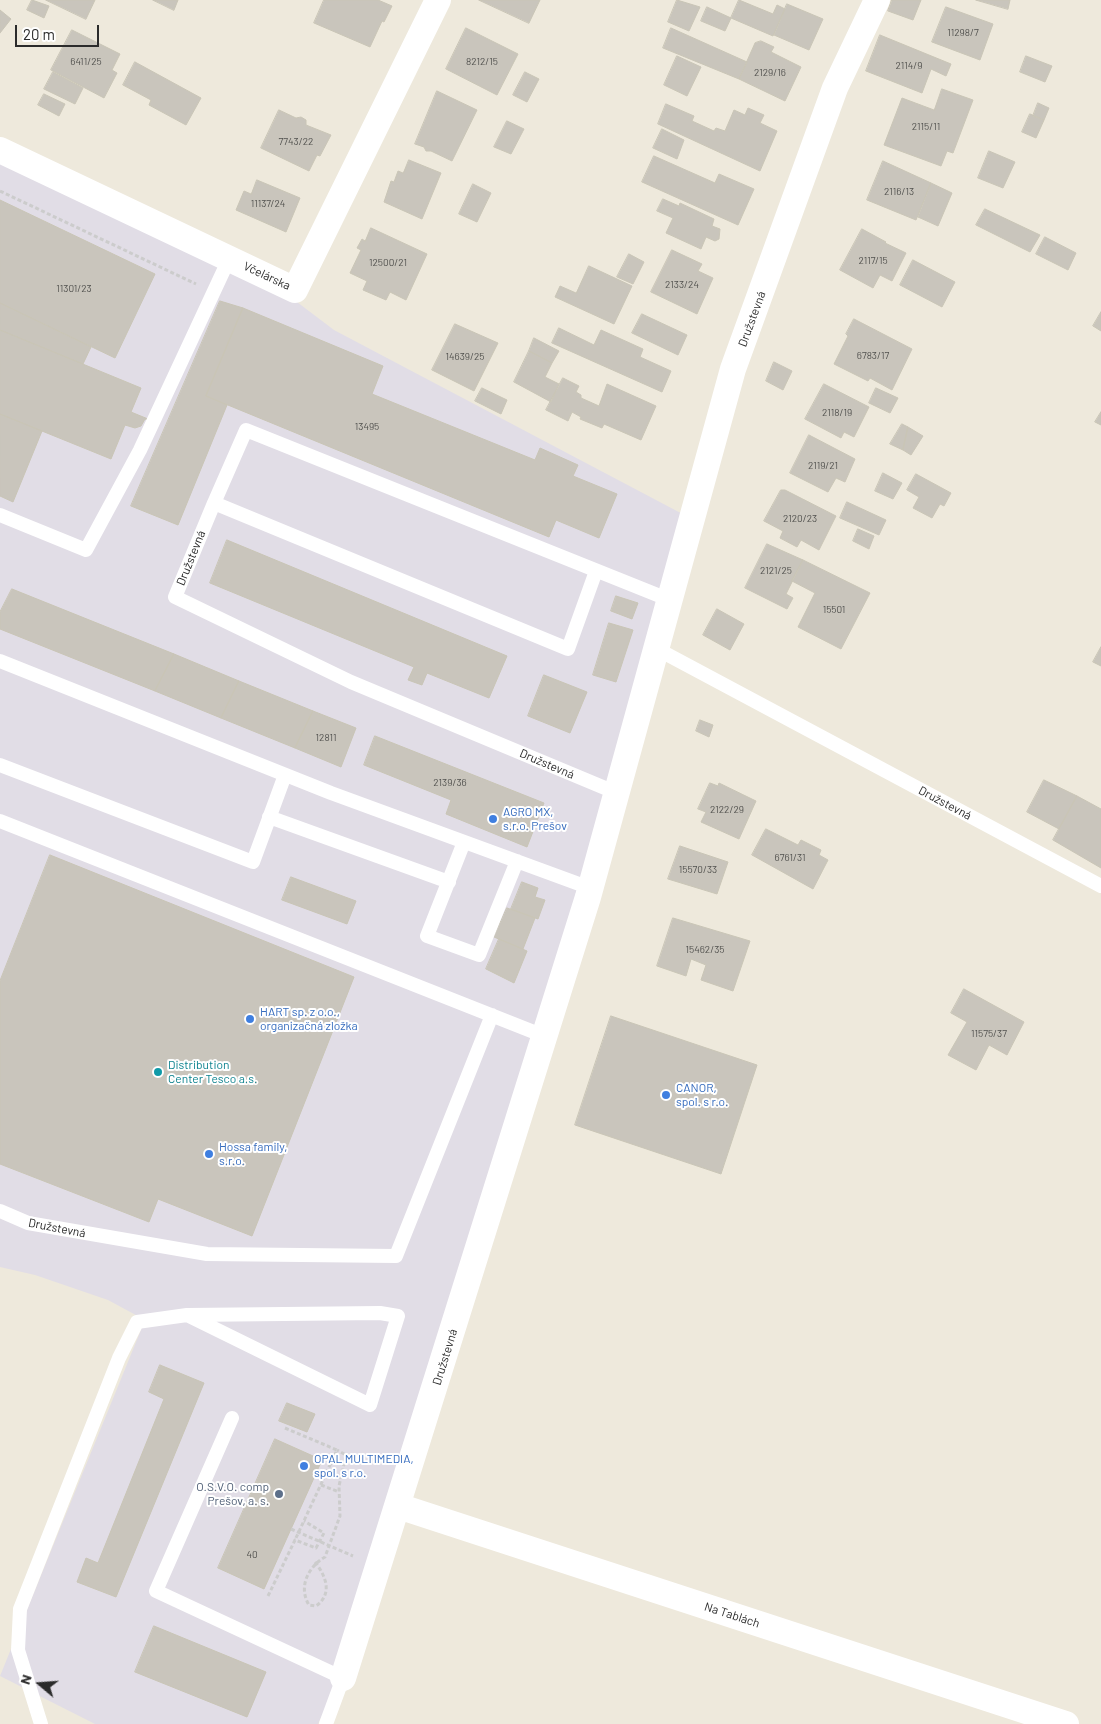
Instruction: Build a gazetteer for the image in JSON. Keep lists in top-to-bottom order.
{
  "streets": {
    "street": ["Včelárska", "Družstevná", "Na Tablách"]
  },
  "crossings": [
    ["Družstevná", "Na Tablách"]
  ],
  "places": [
    "AGRO MX, s.r.o. Prešov",
    "HART sp. z o.o., organizačná zložka",
    "Distribution Center Tesco a.s.",
    "CANOR, spol. s r.o.",
    "Hossa family, s.r.o.",
    "OPAL MULTIMEDIA, spol. s r.o.",
    "O.S.V.O. comp Prešov, a. s."
  ],
  "house_numbers": [
    "11298/7",
    "6411/25",
    "8212/15",
    "2114/9",
    "2129/16",
    "2115/11",
    "7743/22",
    "2116/13",
    "11137/24",
    "2117/15",
    "12500/21",
    "2133/24",
    "11301/23",
    "6783/17",
    "14639/25",
    "2118/19",
    "13495",
    "2119/21",
    "2120/23",
    "2121/25",
    "15501",
    "12811",
    "2139/36",
    "2122/29",
    "6761/31",
    "15570/33",
    "15462/35",
    "11575/37",
    "40"
  ],
  "scale_bar": "20 m",
  "north": "left"
}
